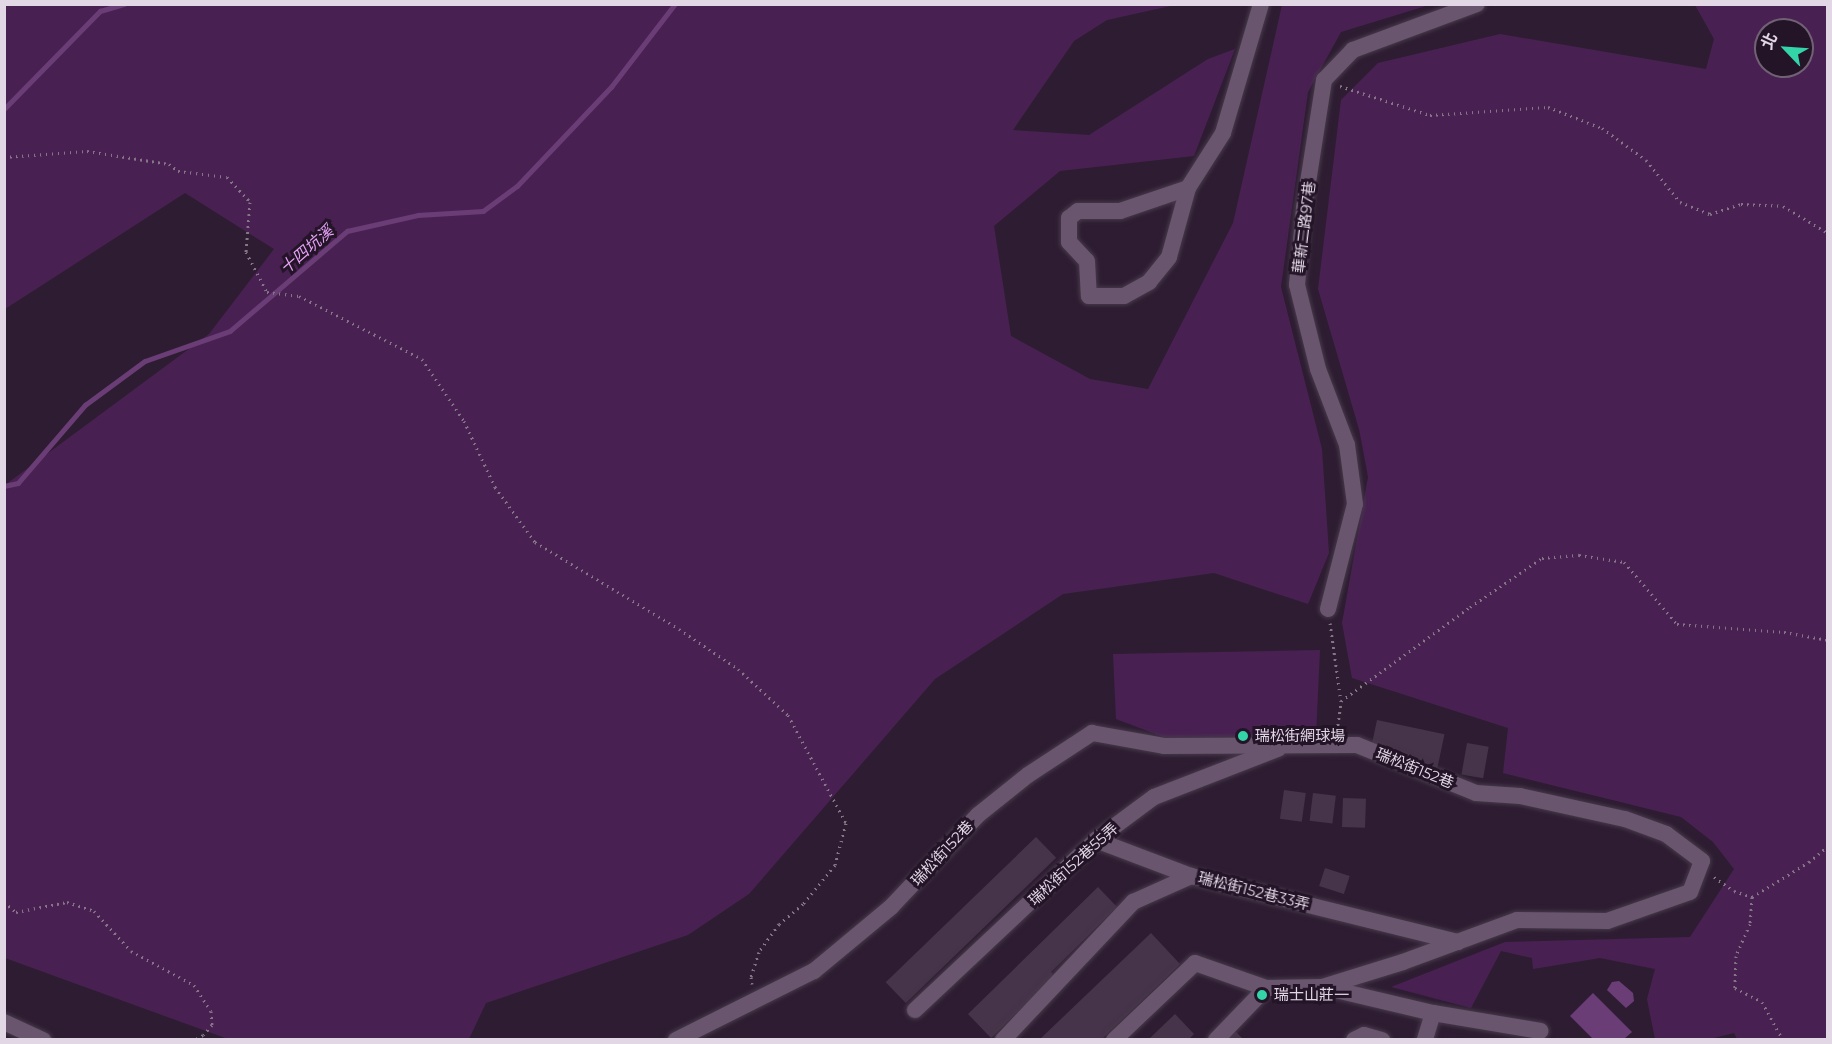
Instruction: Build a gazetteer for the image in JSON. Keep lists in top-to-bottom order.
{
  "streets": {
    "street": [
      "華新二路97巷",
      "瑞松街152巷",
      "瑞松街152巷55弄",
      "瑞松街152巷33弄"
    ]
  },
  "crossings": [
    ["瑞松街152巷", "瑞松街152巷55弄"]
  ],
  "water": ["十四坑溪"],
  "places": ["瑞松街網球場", "瑞士山莊一"],
  "north": "top left"
}
